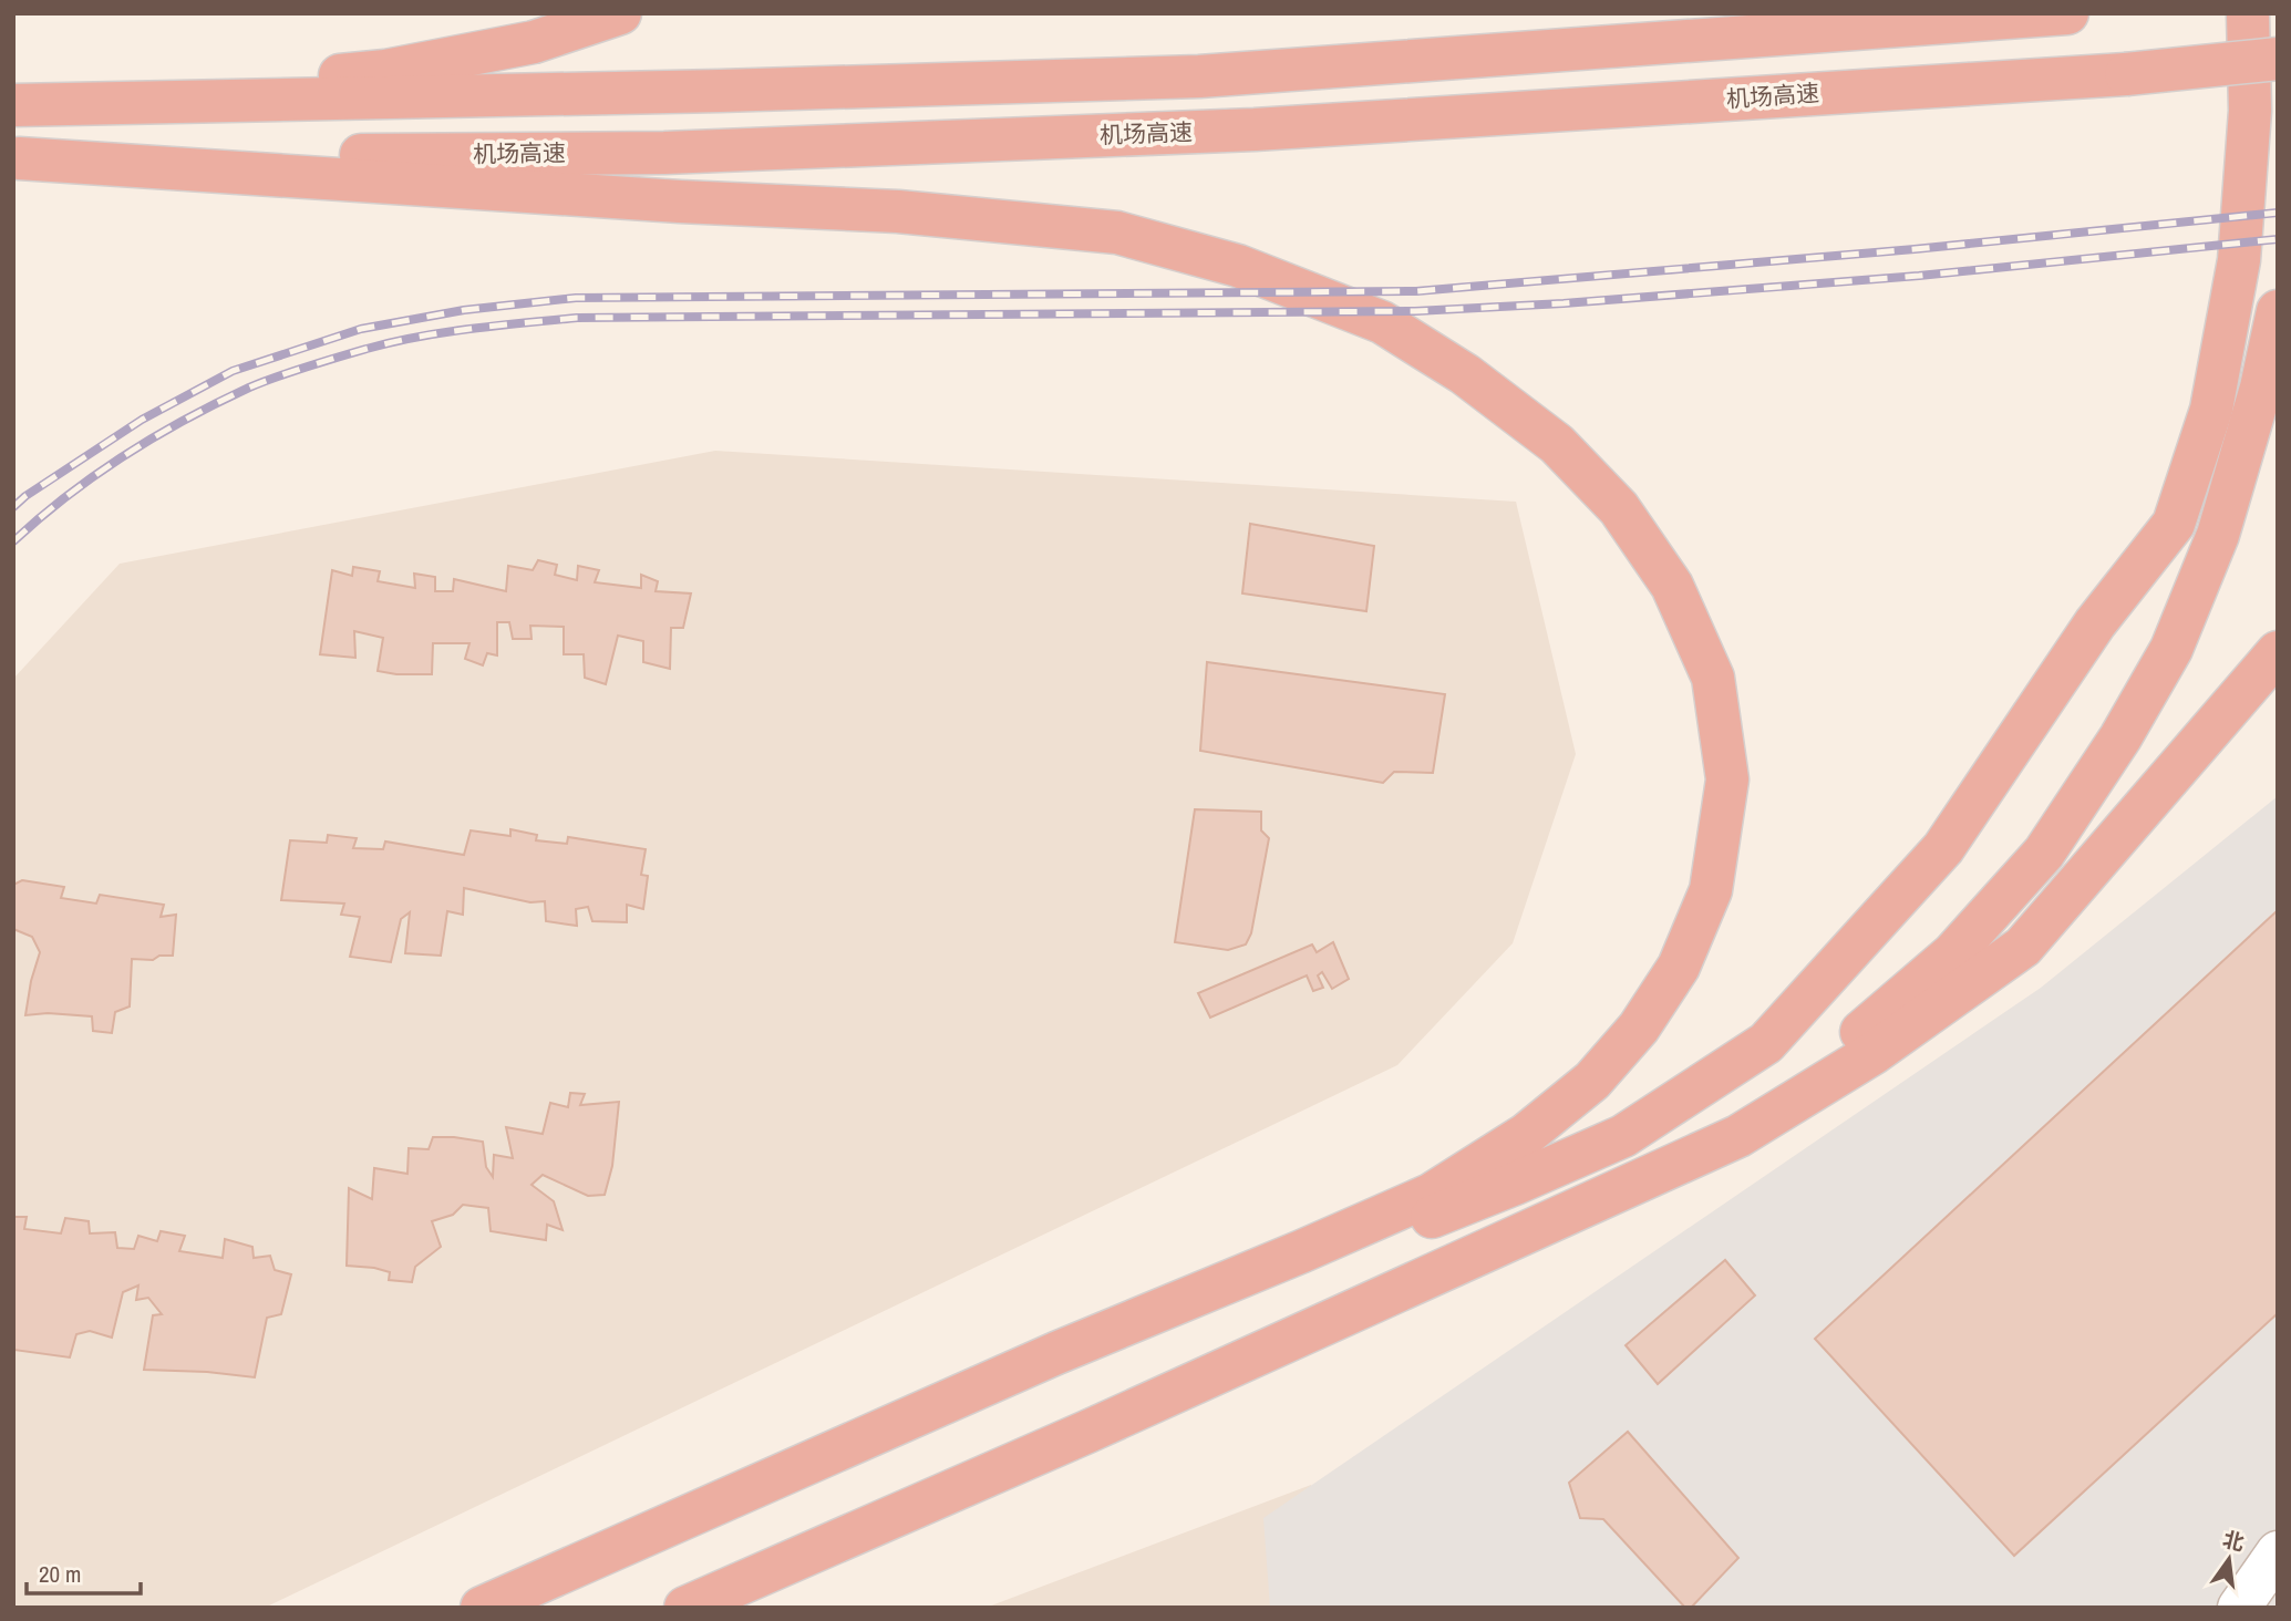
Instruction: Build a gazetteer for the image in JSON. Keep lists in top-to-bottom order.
{
  "streets": {
    "highway": ["机场高速"]
  },
  "scale_bar": "20 m",
  "north": "top"
}
